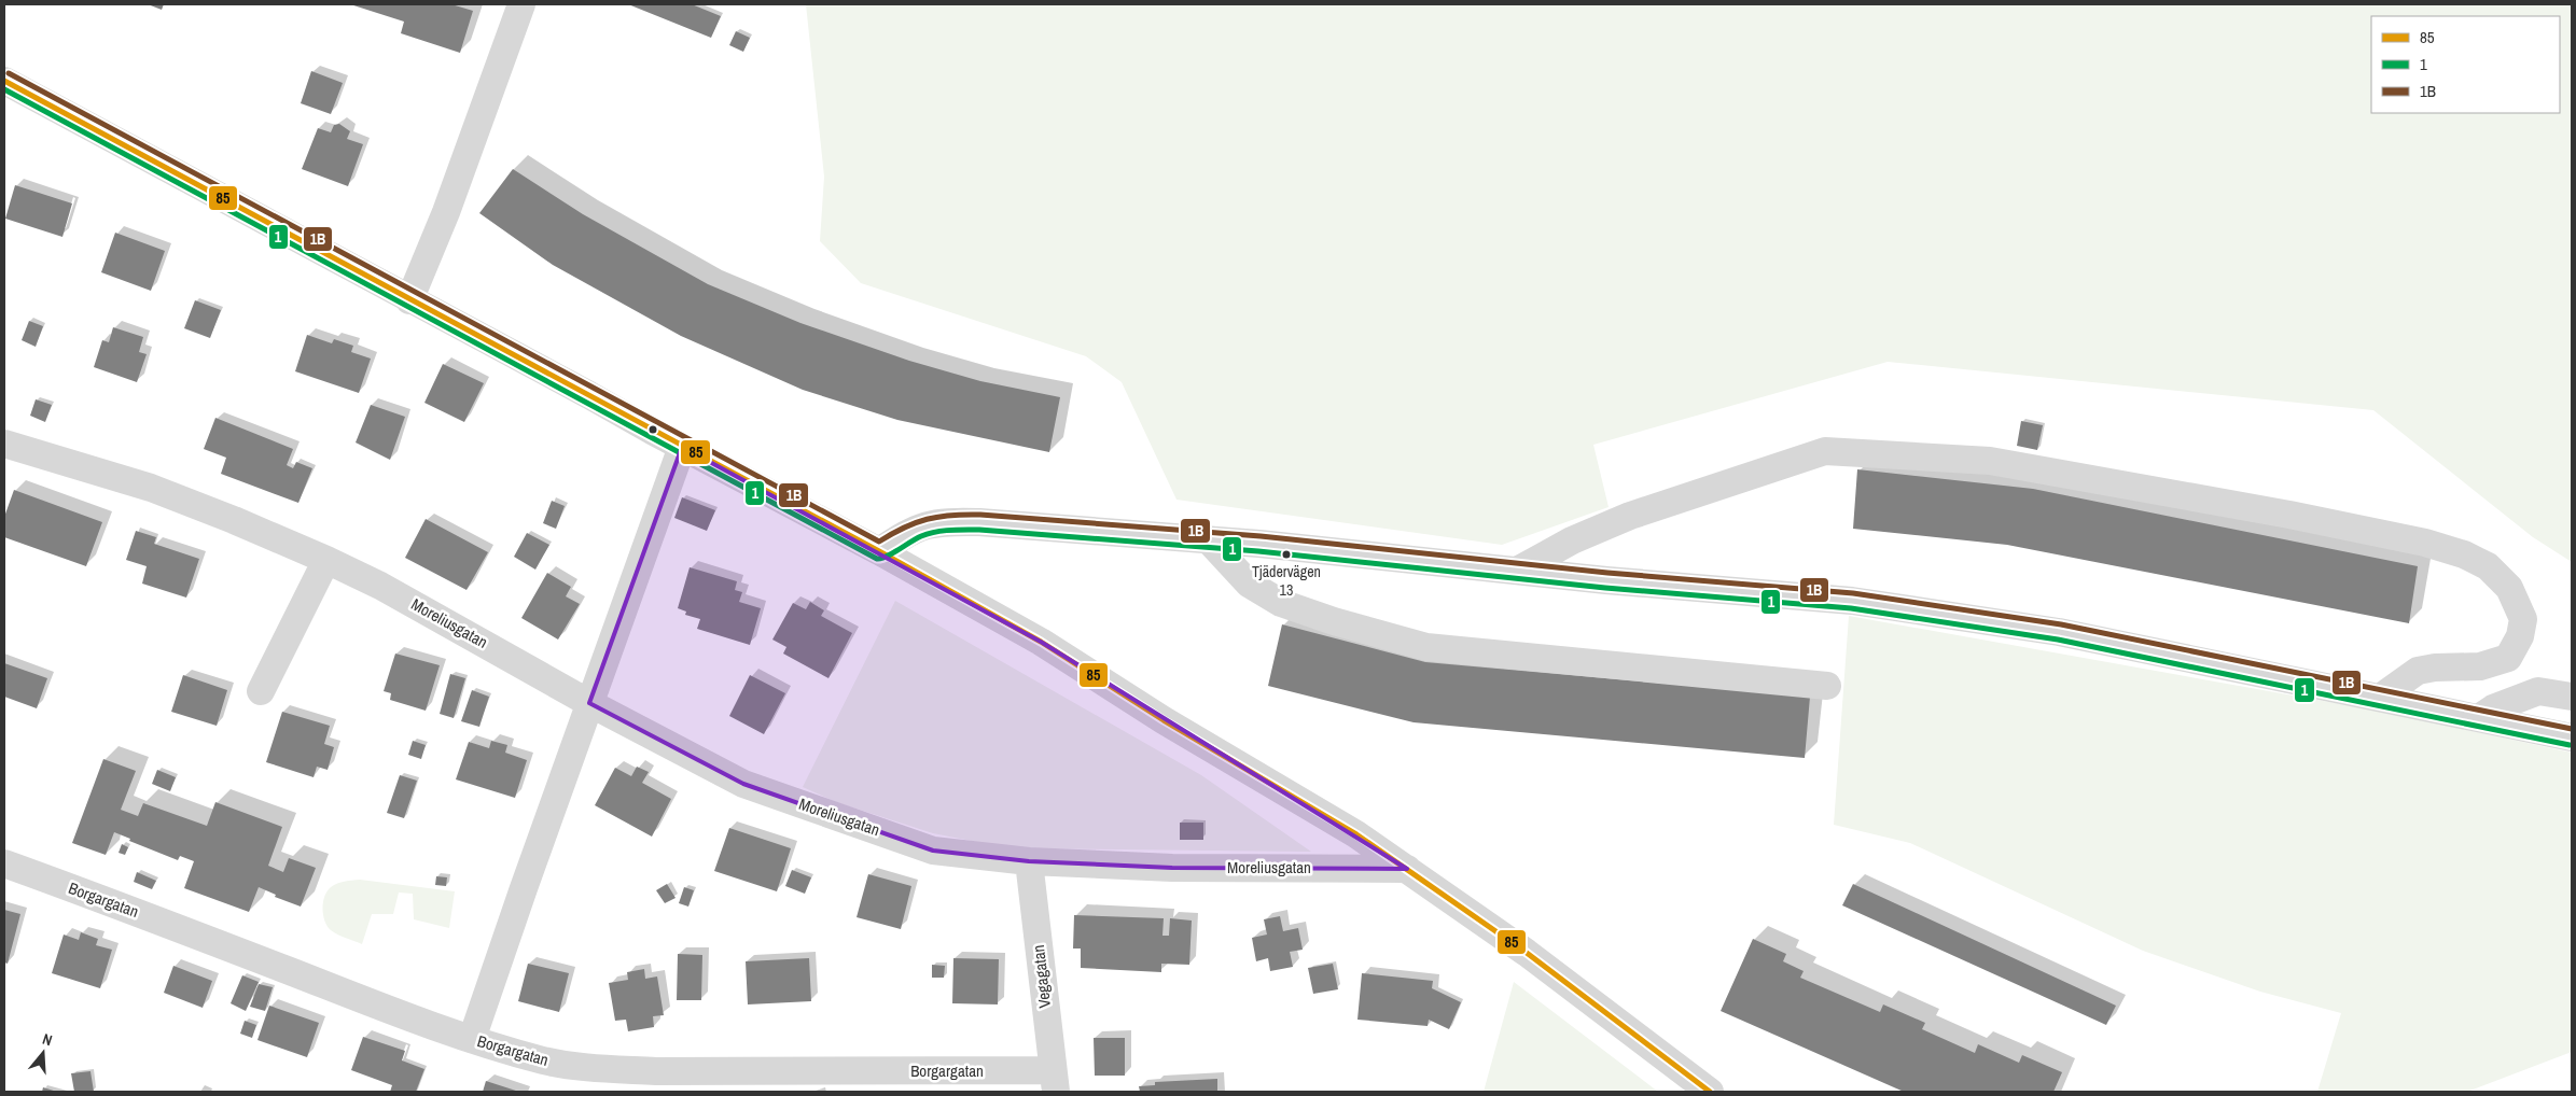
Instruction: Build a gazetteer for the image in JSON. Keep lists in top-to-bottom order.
{
  "streets": {
    "street": ["Moreliusgatan", "Borgargatan", "Vegagatan"]
  },
  "crossings": [
    ["Moreliusgatan", "Vegagatan"],
    ["Borgargatan", "Vegagatan"]
  ],
  "places": ["Tjädervägen 13"],
  "lines": ["transit line 1B", "transit line 85", "transit line 1"],
  "legend": ["85", "1", "1B"],
  "north": "top"
}
